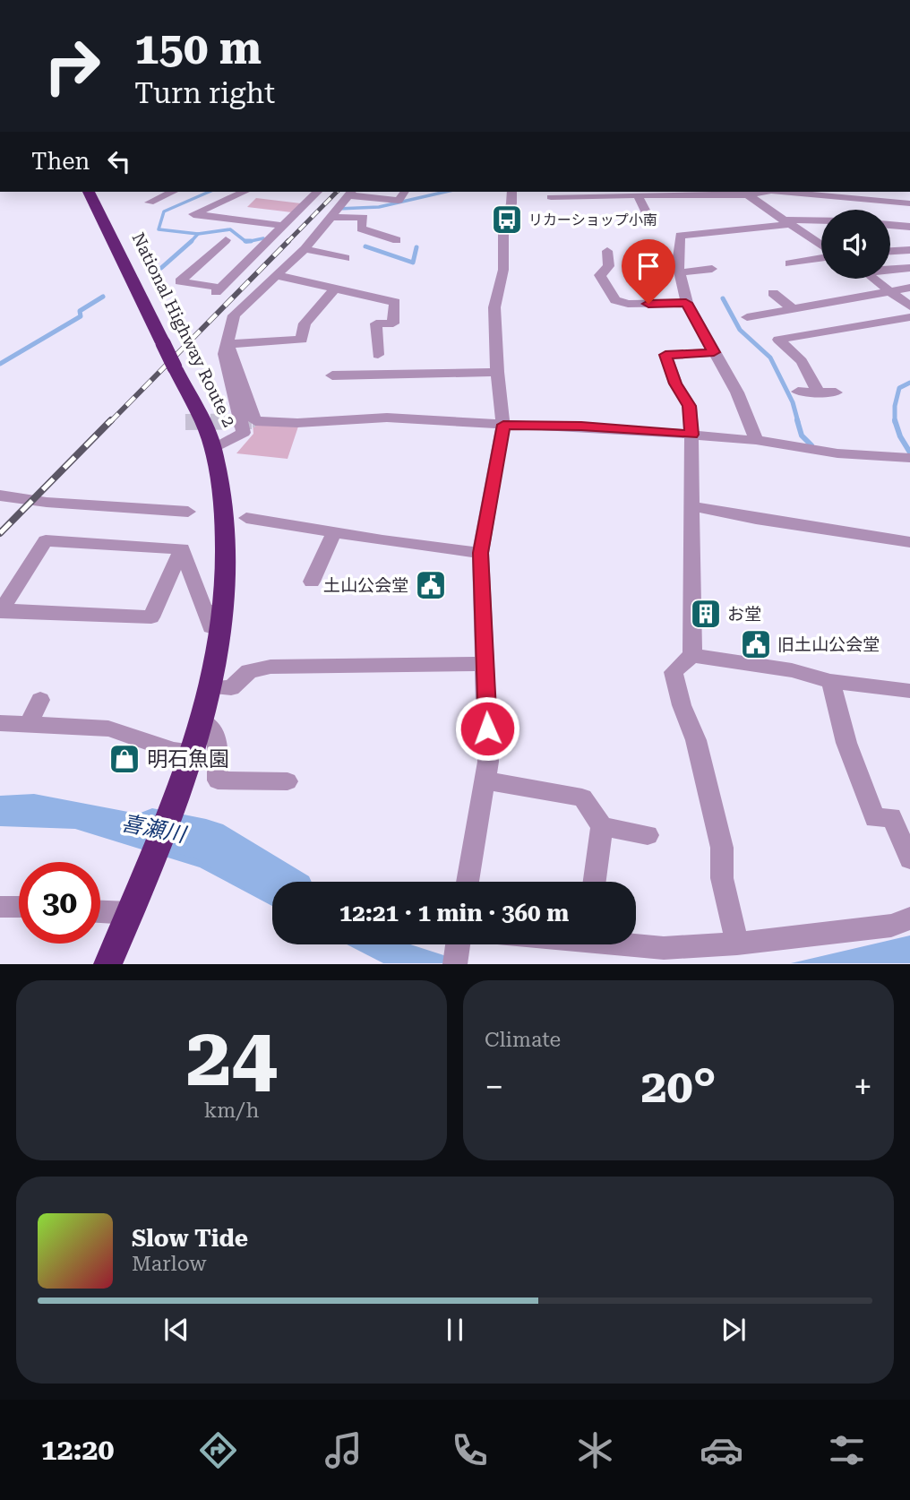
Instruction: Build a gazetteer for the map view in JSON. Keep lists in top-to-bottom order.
{
  "streets": {
    "highway": ["National Highway Route 2"]
  },
  "water": ["喜瀬川"],
  "places": {
    "bus stop": ["リカーショップ小南"],
    "public building": ["土山公会堂", "旧土山公会堂"],
    "building": ["お堂"],
    "shop": ["明石魚園"]
  },
  "page": {
    "turn": ["150 m", "Turn right"],
    "then": "Then",
    "limit": "30",
    "trip": "12:21 · 1 min · 360 m",
    "tile": [
      ["24", "km/h"],
      "Climate"
    ],
    "heat": ["−", "20°", "+"],
    "song": ["Slow Tide", "Marlow"],
    "tabs": "12:20"
  }
}
